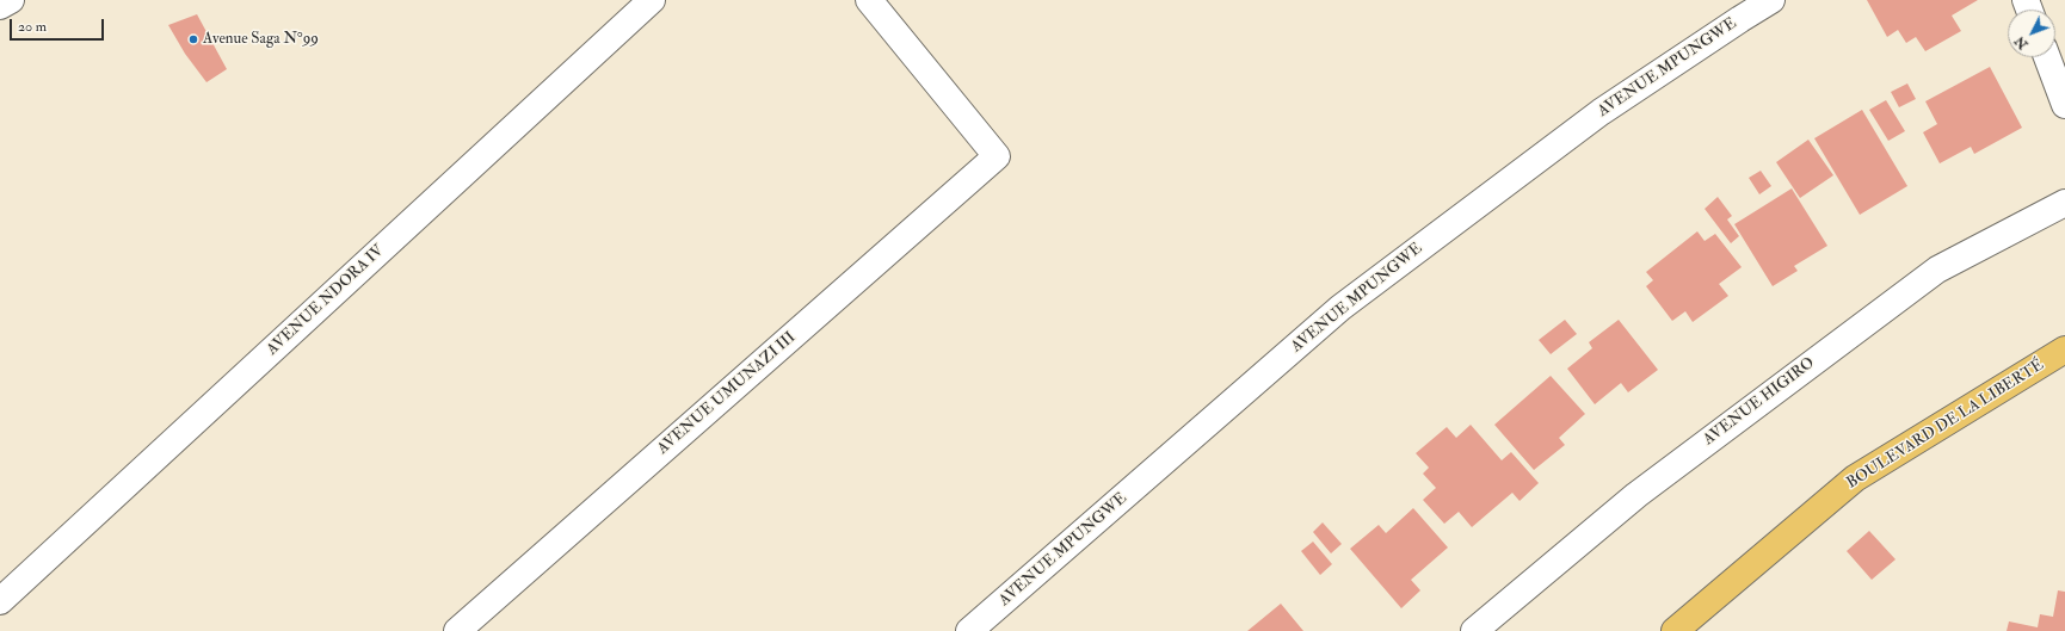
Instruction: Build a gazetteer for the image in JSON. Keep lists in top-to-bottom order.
{
  "streets": {
    "highway": ["BOULEVARD DE LA LIBERTÉ"],
    "street": [
      "AVENUE MPUNGWE",
      "AVENUE NDORA IV",
      "AVENUE UMUNAZI III",
      "AVENUE HIGIRO"
    ]
  },
  "places": ["Avenue Saga N°99"],
  "scale_bar": "20 m",
  "north": "bottom left"
}
